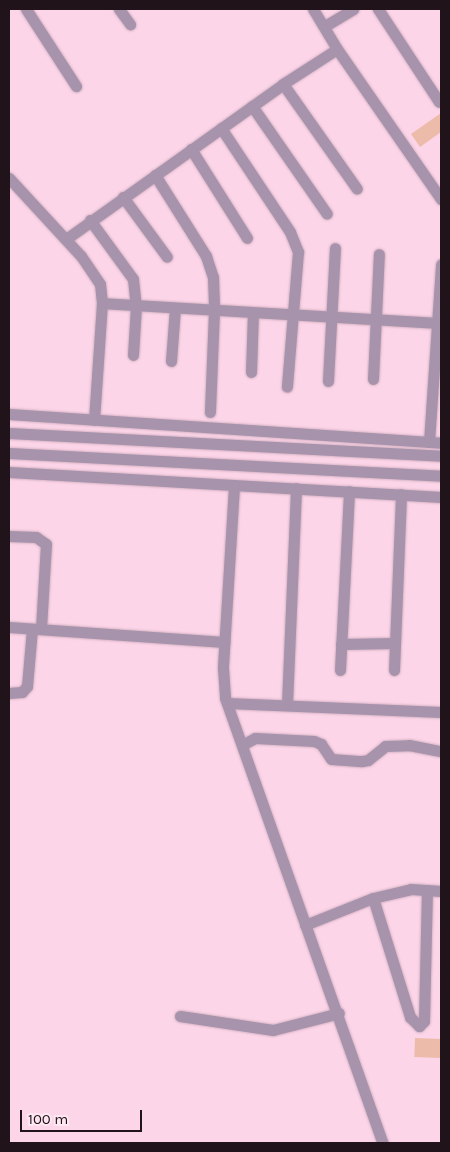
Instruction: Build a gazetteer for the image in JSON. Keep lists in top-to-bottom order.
{
  "scale_bar": "100 m"
}
